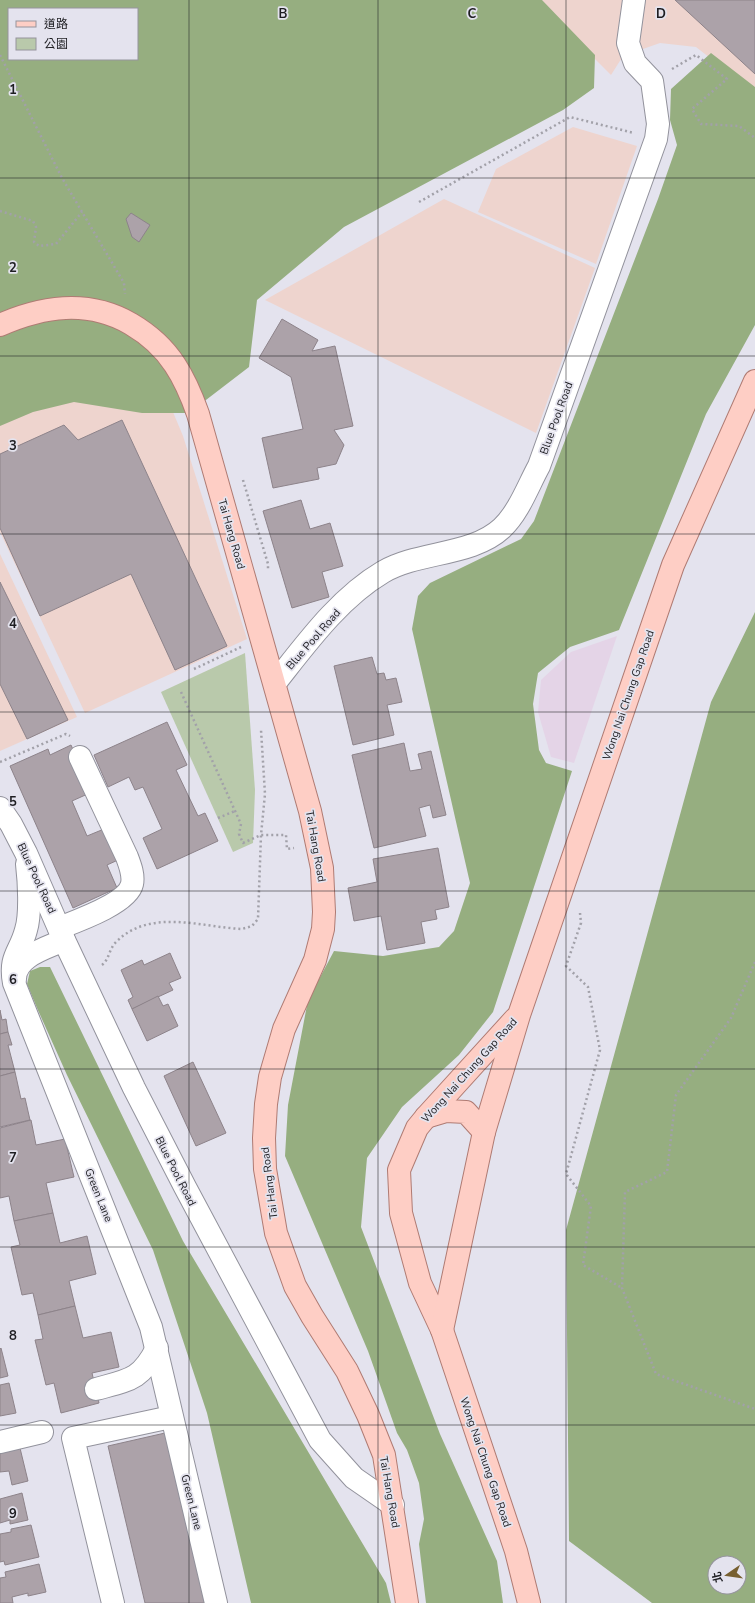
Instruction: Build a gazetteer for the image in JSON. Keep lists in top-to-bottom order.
{
  "streets": {
    "main road": ["Tai Hang Road", "Wong Nai Chung Gap Road"],
    "street": ["Blue Pool Road", "Green Lane"]
  },
  "crossings": [
    ["Blue Pool Road", "Tai Hang Road"],
    ["Blue Pool Road", "Green Lane"]
  ],
  "legend": ["道路", "公園"],
  "north": "left",
  "grid": {
    "columns": ["B", "C", "D"],
    "rows": [
      "1",
      "2",
      "3",
      "4",
      "5",
      "6",
      "7",
      "8",
      "9"
    ]
  }
}
